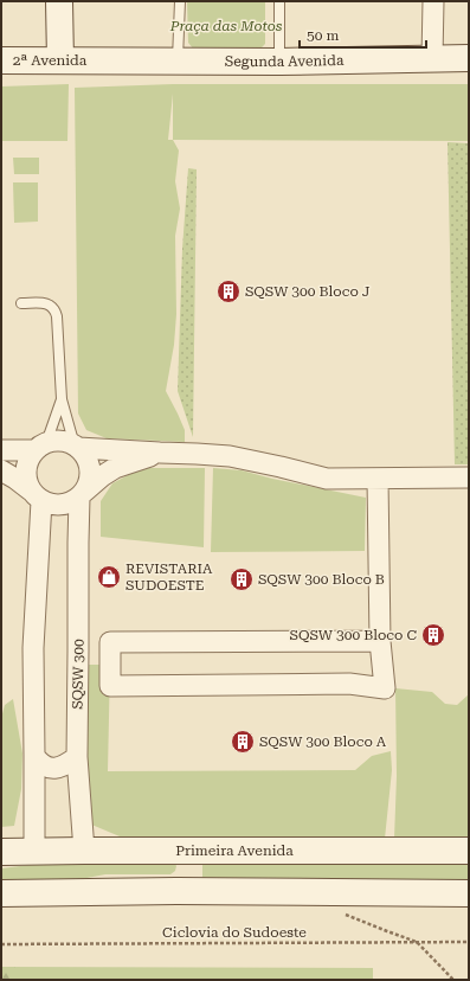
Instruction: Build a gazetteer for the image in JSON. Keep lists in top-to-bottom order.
{
  "streets": {
    "main road": ["2ª Avenida", "Segunda Avenida", "Primeira Avenida"],
    "street": ["SQSW 300"],
    "path": ["Ciclovia do Sudoeste"]
  },
  "crossings": [
    ["2ª Avenida", "Segunda Avenida"],
    ["SQSW 300", "Primeira Avenida"]
  ],
  "parks": ["Praça das Motos"],
  "places": {
    "building": [
      "SQSW 300 Bloco J",
      "SQSW 300 Bloco B",
      "SQSW 300 Bloco C",
      "SQSW 300 Bloco A"
    ],
    "shop": ["REVISTARIA SUDOESTE"]
  },
  "scale_bar": "50 m"
}
